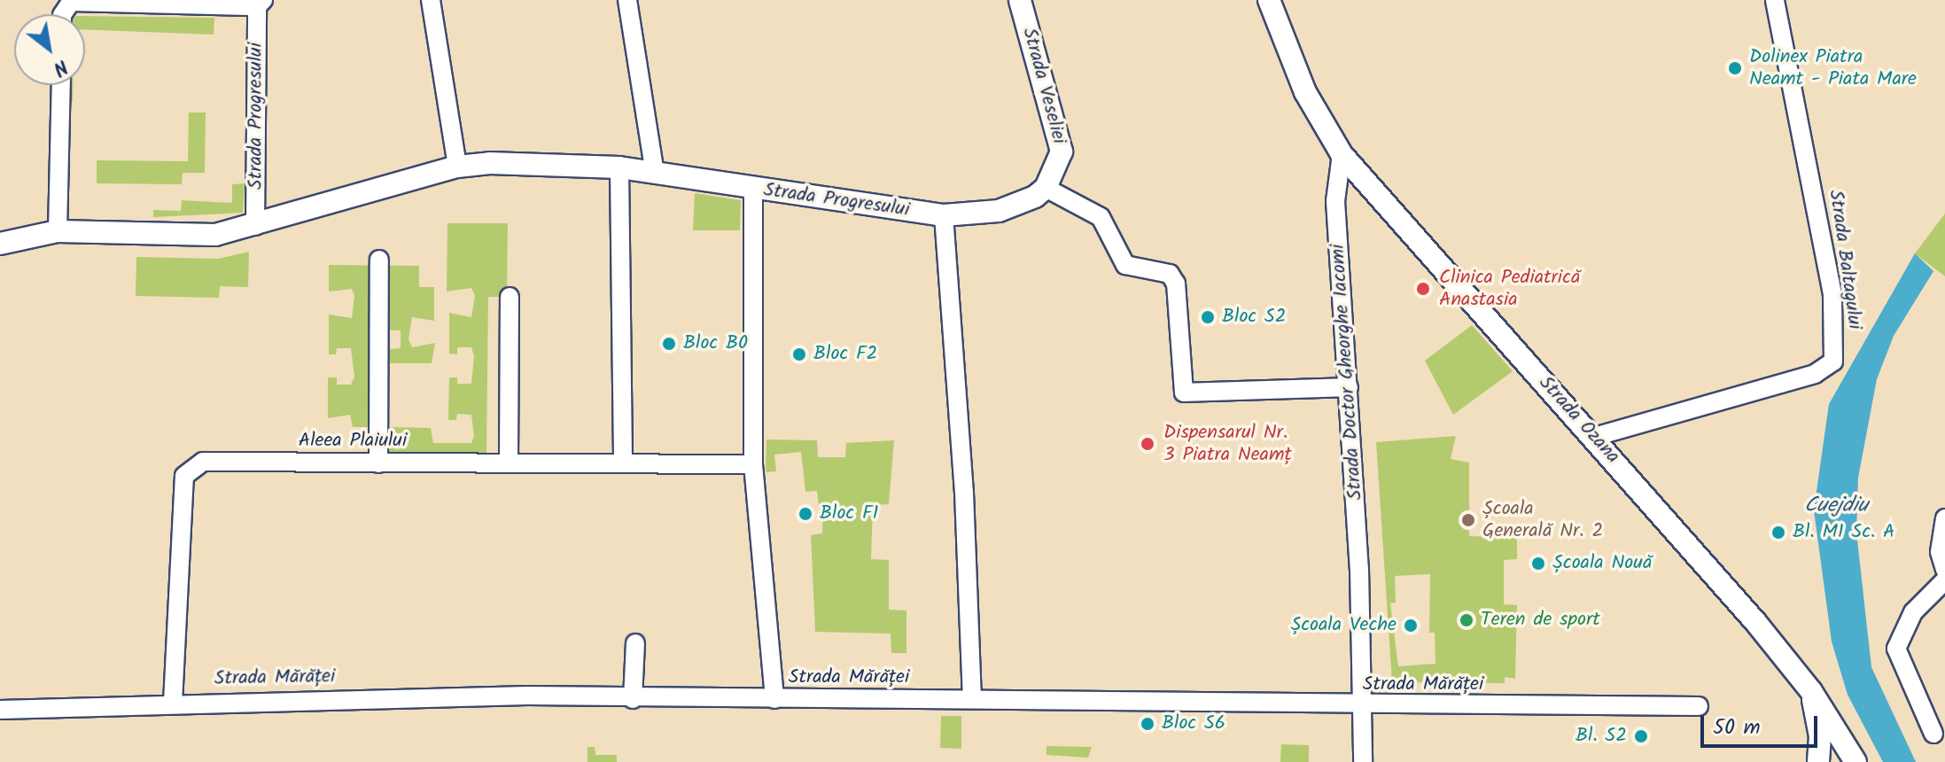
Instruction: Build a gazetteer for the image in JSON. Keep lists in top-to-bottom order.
{
  "streets": {
    "street": [
      "Strada Veseliei",
      "Strada Progresului",
      "Strada Baltagului",
      "Strada Doctor Gheorghe Iacomi",
      "Strada Ozana",
      "Aleea Plaiului",
      "Strada Mărăței"
    ]
  },
  "crossings": [
    ["Strada Baltagului", "Strada Ozana"],
    ["Strada Doctor Gheorghe Iacomi", "Strada Ozana"],
    ["Strada Doctor Gheorghe Iacomi", "Strada Mărăței"],
    ["Aleea Plaiului", "Strada Mărăței"]
  ],
  "water": ["Cuejdiu"],
  "places": [
    "Dolinex Piatra Neamt - Piata Mare",
    "Clinica Pediatrică Anastasia",
    "Bloc S2",
    "Bloc B0",
    "Bloc F2",
    "Dispensarul Nr. 3 Piatra Neamț",
    "Bloc F1",
    "Școala Generală Nr. 2",
    "Bl. M1 Sc. A",
    "Școala Nouă",
    "Teren de sport",
    "Școala Veche",
    "Bloc S6",
    "Bl. S2"
  ],
  "scale_bar": "50 m",
  "north": "bottom right"
}
